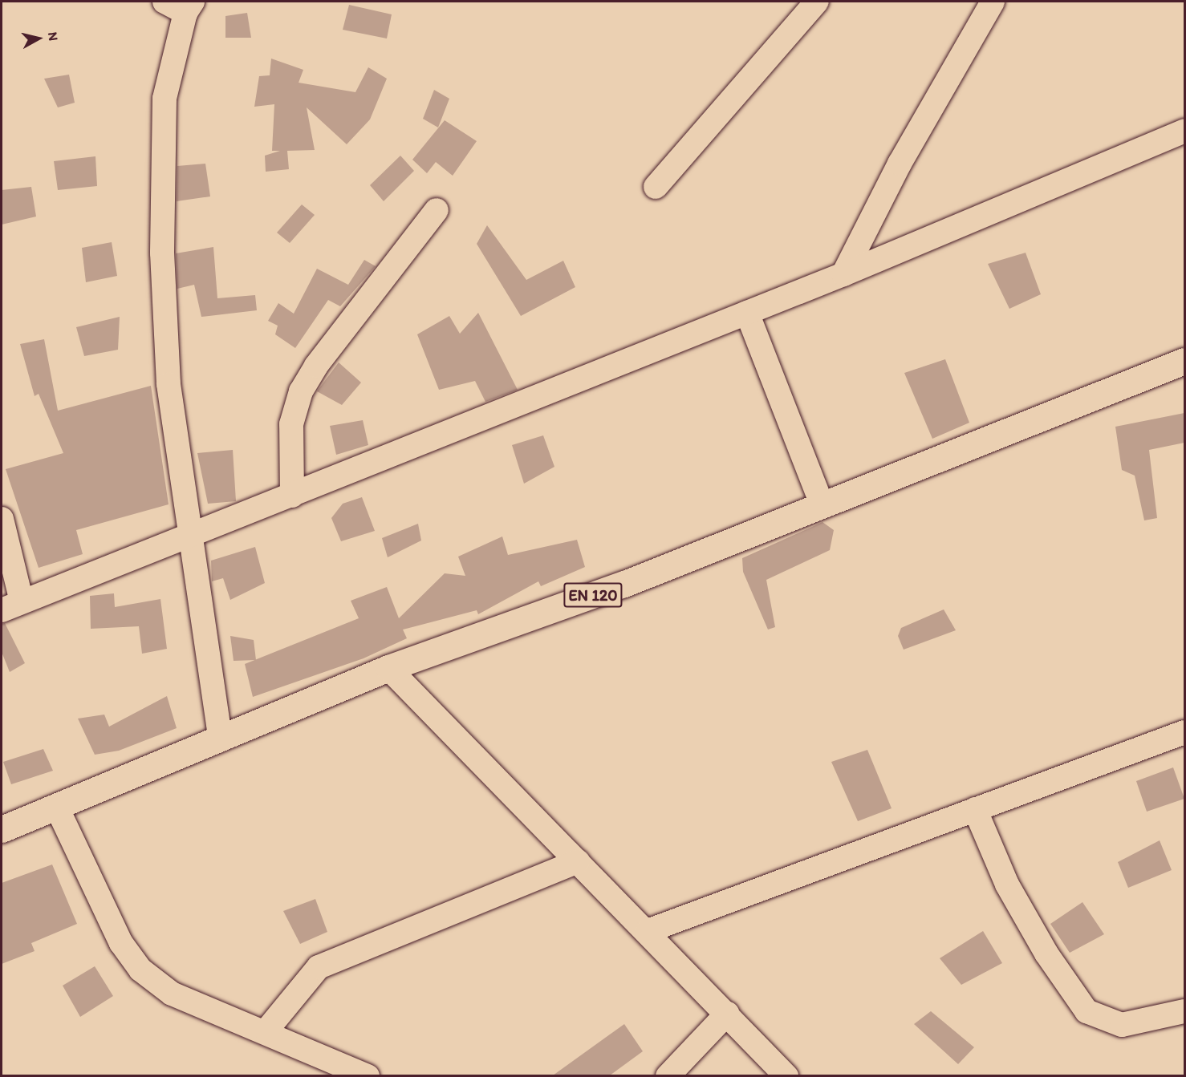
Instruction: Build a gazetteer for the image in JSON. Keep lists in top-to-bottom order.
{
  "streets": {
    "main road": ["EN 120"]
  },
  "north": "right"
}
